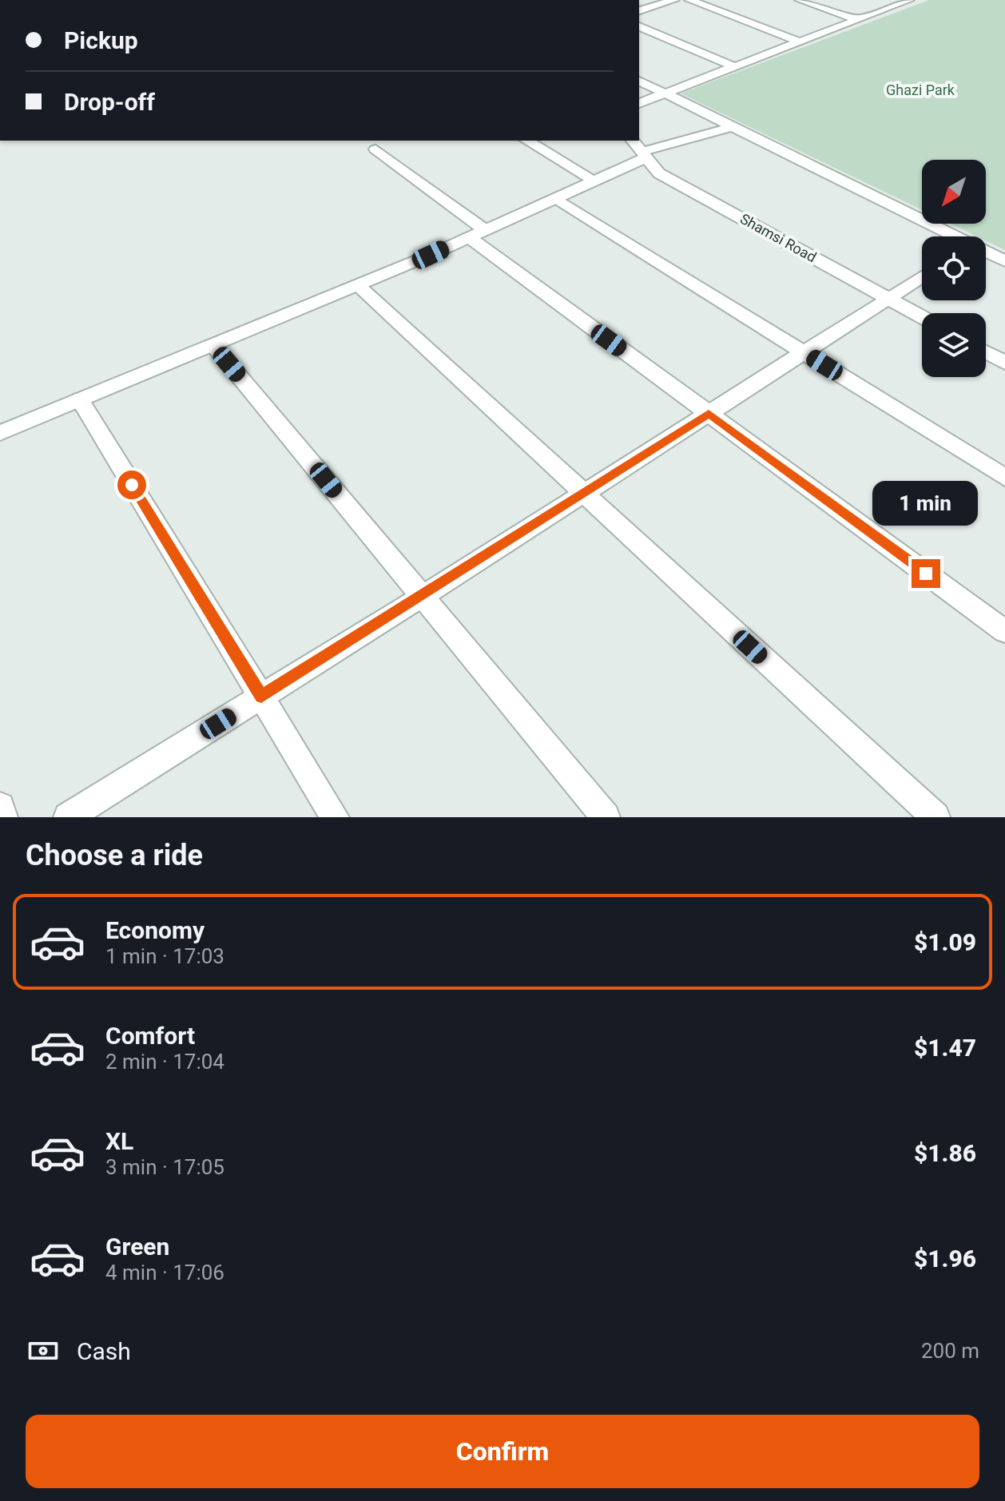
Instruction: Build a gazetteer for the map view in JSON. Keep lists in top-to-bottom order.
{
  "streets": {
    "street": ["Shamsi Road"]
  },
  "parks": ["Ghazi Park"],
  "north": "bottom left",
  "page": {
    "banner": ["Pickup", "Drop-off"],
    "bubble": "1 min",
    "heading": "Choose a ride",
    "list": [
      {
        "name": "Economy",
        "note": "1 min · 17:03",
        "value": "$1.09"
      },
      {
        "name": "Comfort",
        "note": "2 min · 17:04",
        "value": "$1.47"
      },
      {
        "name": "XL",
        "note": "3 min · 17:05",
        "value": "$1.86"
      },
      {
        "name": "Green",
        "note": "4 min · 17:06",
        "value": "$1.96"
      }
    ],
    "pay": ["Cash", "200 m"],
    "buttons": "Confirm"
  }
}
